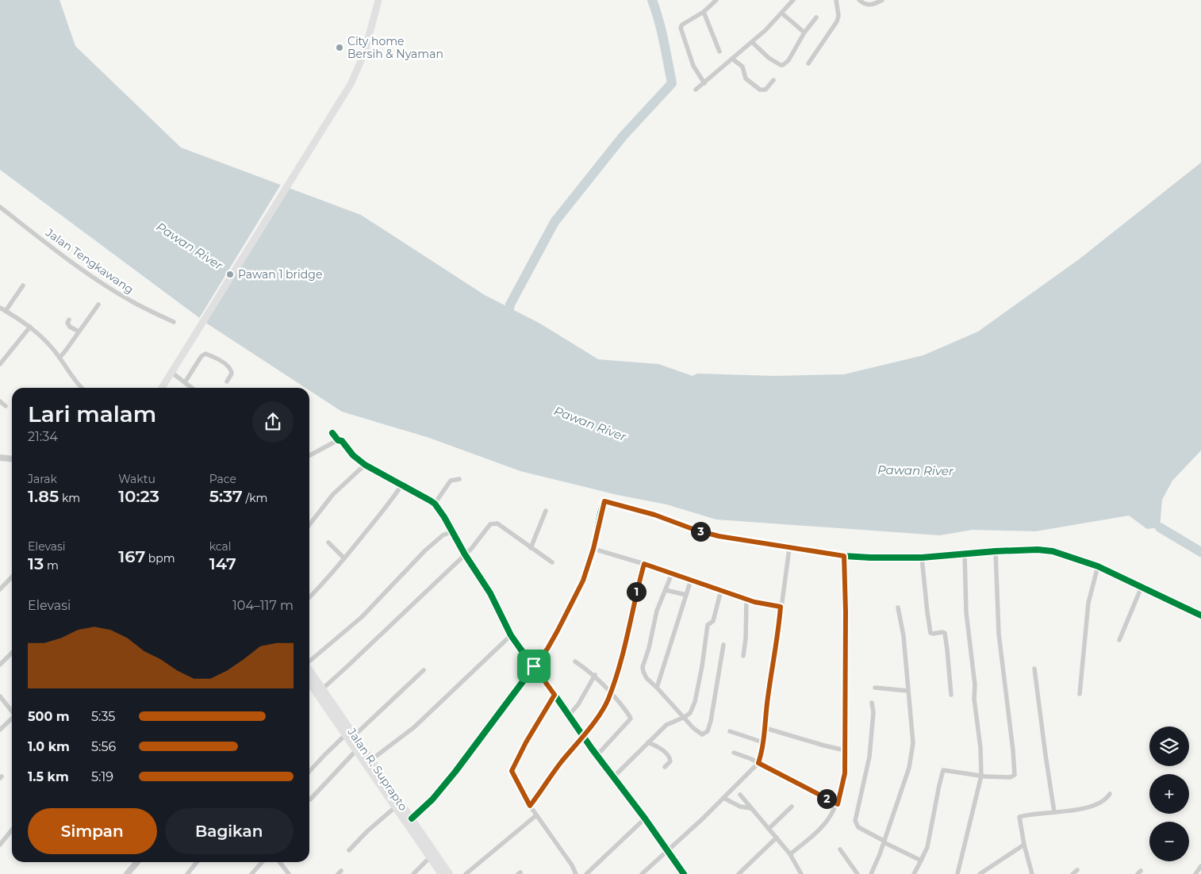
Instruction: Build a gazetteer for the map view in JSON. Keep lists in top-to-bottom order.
{
  "streets": {
    "highway": ["Jalan R. Suprapto"],
    "street": ["Jalan Tengkawang"]
  },
  "water": ["Pawan River"],
  "places": ["City home Bersih & Nyaman", "Pawan 1 bridge"],
  "page": {
    "heading": ["Lari malam", "21:34"],
    "stats": [
      ["Jarak", "1.85 km"],
      ["Waktu", "10:23"],
      ["Pace", "5:37 /km"],
      ["Elevasi", "13 m"],
      ["167 bpm"],
      ["kcal", "147"]
    ],
    "pins": ["3", "1", "2"],
    "chart": ["Elevasi", "104–117 m"],
    "list": [
      {
        "name": "500 m",
        "note": "5:35"
      },
      {
        "name": "1.0 km",
        "note": "5:56"
      },
      {
        "name": "1.5 km",
        "note": "5:19"
      }
    ],
    "map_buttons": ["+", "−"],
    "buttons": ["Simpan", "Bagikan"]
  }
}
